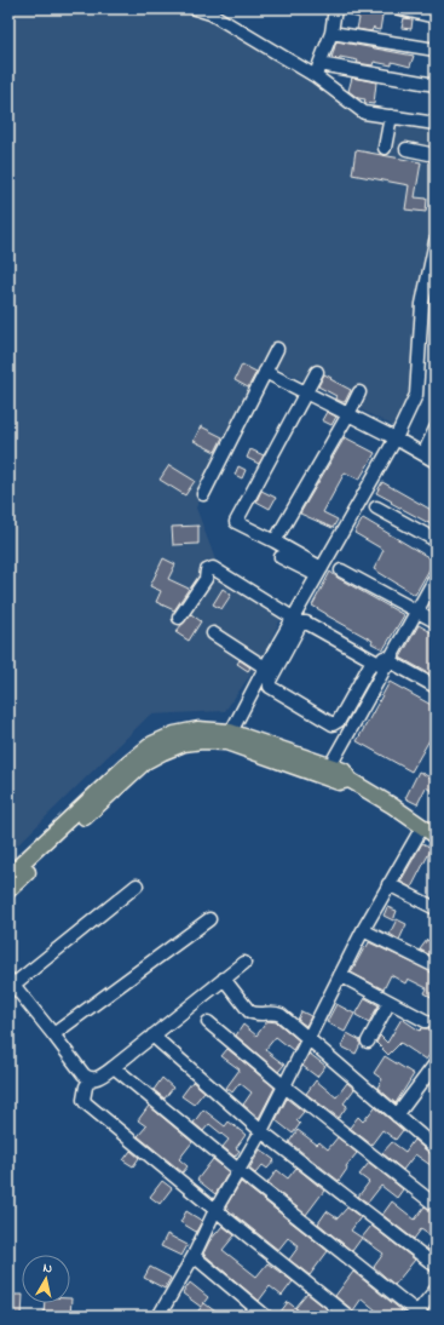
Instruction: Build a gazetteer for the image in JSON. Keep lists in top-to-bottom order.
{
  "north": "top"
}
